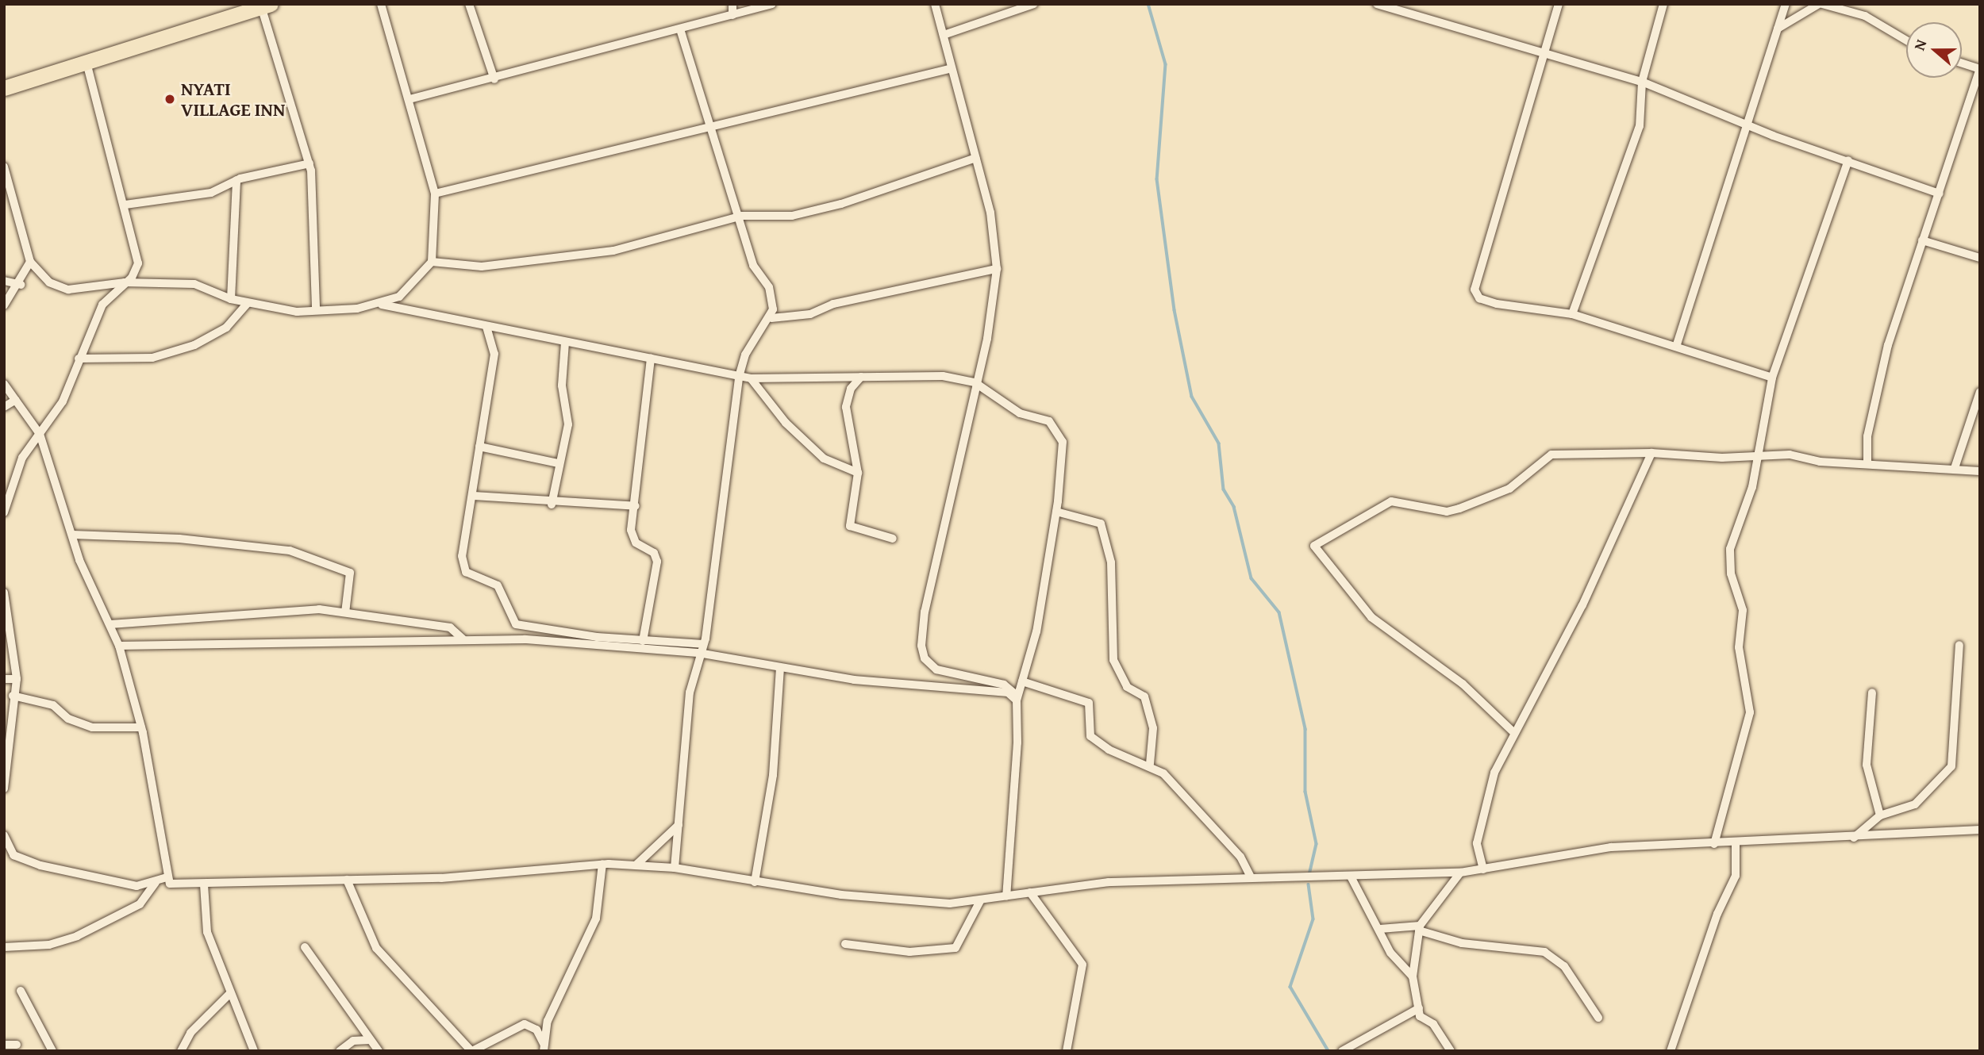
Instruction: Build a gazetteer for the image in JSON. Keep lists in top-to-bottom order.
{
  "places": ["NYATI VILLAGE INN"],
  "north": "left"
}
